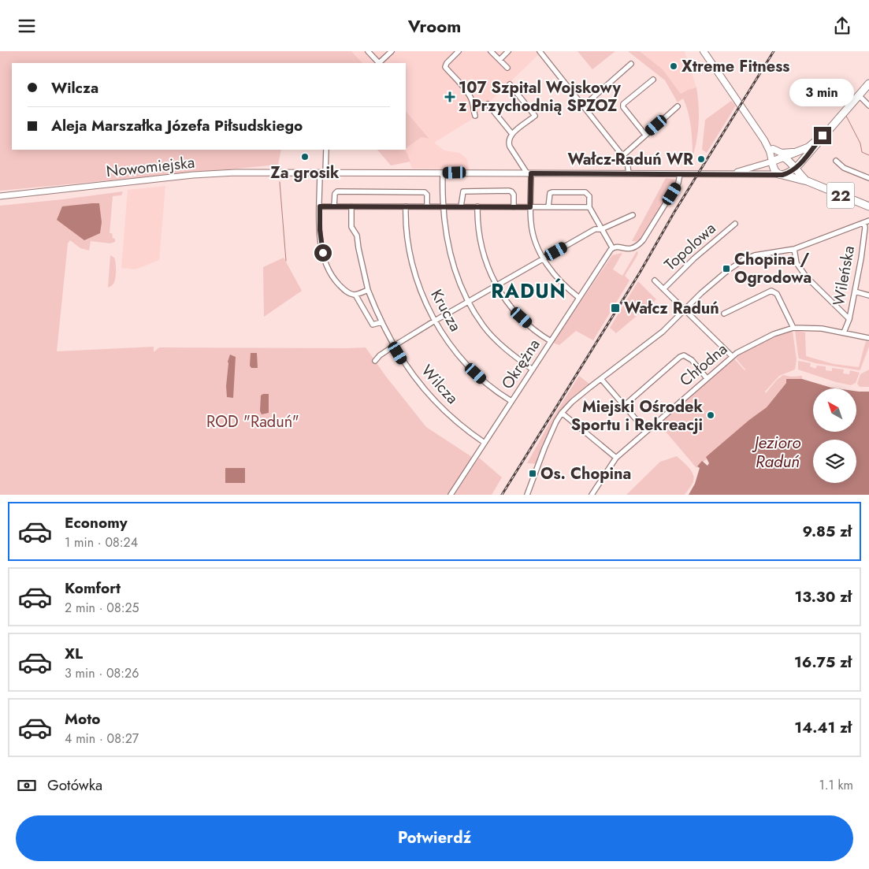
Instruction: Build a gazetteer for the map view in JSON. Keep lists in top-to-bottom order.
{
  "streets": {
    "main road": ["22"],
    "street": [
      "Nowomiejska",
      "Topolowa",
      "Wileńska",
      "Krucza",
      "Okrężna",
      "Chłodna",
      "Wilcza"
    ]
  },
  "crossings": [
    ["Nowomiejska", "22"],
    ["Wileńska", "Chłodna"],
    ["Krucza", "Okrężna"],
    ["Okrężna", "Wilcza"]
  ],
  "districts": ["RADUŃ"],
  "water": ["Jezioro Raduń"],
  "parks": ["ROD \"Raduń\""],
  "places": {
    "other": [
      "Xtreme Fitness",
      "Za grosik",
      "Wałcz-Raduń WR",
      "Miejski Ośrodek Sportu i Rekreacji"
    ],
    "health": ["107 Szpital Wojskowy z Przychodnią SPZOZ"],
    "transit": ["Chopina / Ogrodowa", "Wałcz Raduń", "Os. Chopina"]
  },
  "north": "top left",
  "page": {
    "header": "Vroom",
    "banner": ["Wilcza", "Aleja Marszałka Józefa Piłsudskiego"],
    "bubble": "3 min",
    "list": [
      {
        "name": "Economy",
        "note": "1 min · 08:24",
        "value": "9.85 zł"
      },
      {
        "name": "Komfort",
        "note": "2 min · 08:25",
        "value": "13.30 zł"
      },
      {
        "name": "XL",
        "note": "3 min · 08:26",
        "value": "16.75 zł"
      },
      {
        "name": "Moto",
        "note": "4 min · 08:27",
        "value": "14.41 zł"
      }
    ],
    "pay": ["Gotówka", "1.1 km"],
    "buttons": "Potwierdź"
  }
}
